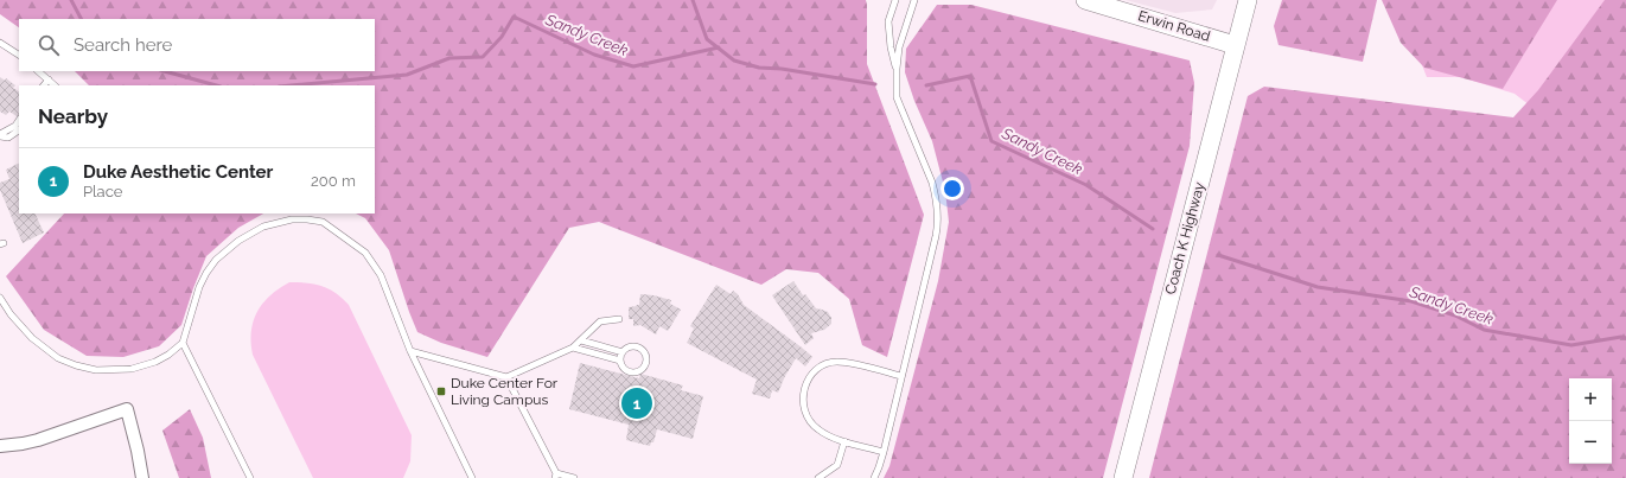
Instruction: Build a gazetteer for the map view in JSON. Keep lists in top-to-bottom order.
{
  "streets": {
    "main road": ["Erwin Road", "Coach K Highway"]
  },
  "crossings": [
    ["Erwin Road", "Coach K Highway"]
  ],
  "water": ["Sandy Creek"],
  "places": {
    "transit": ["Duke Center For Living Campus"]
  },
  "page": {
    "search": "Search here",
    "heading": "Nearby",
    "list": [
      {
        "mark": "1",
        "name": "Duke Aesthetic Center",
        "note": "Place",
        "value": "200 m"
      }
    ],
    "map_buttons": ["+", "−"],
    "pins": "1"
  }
}
